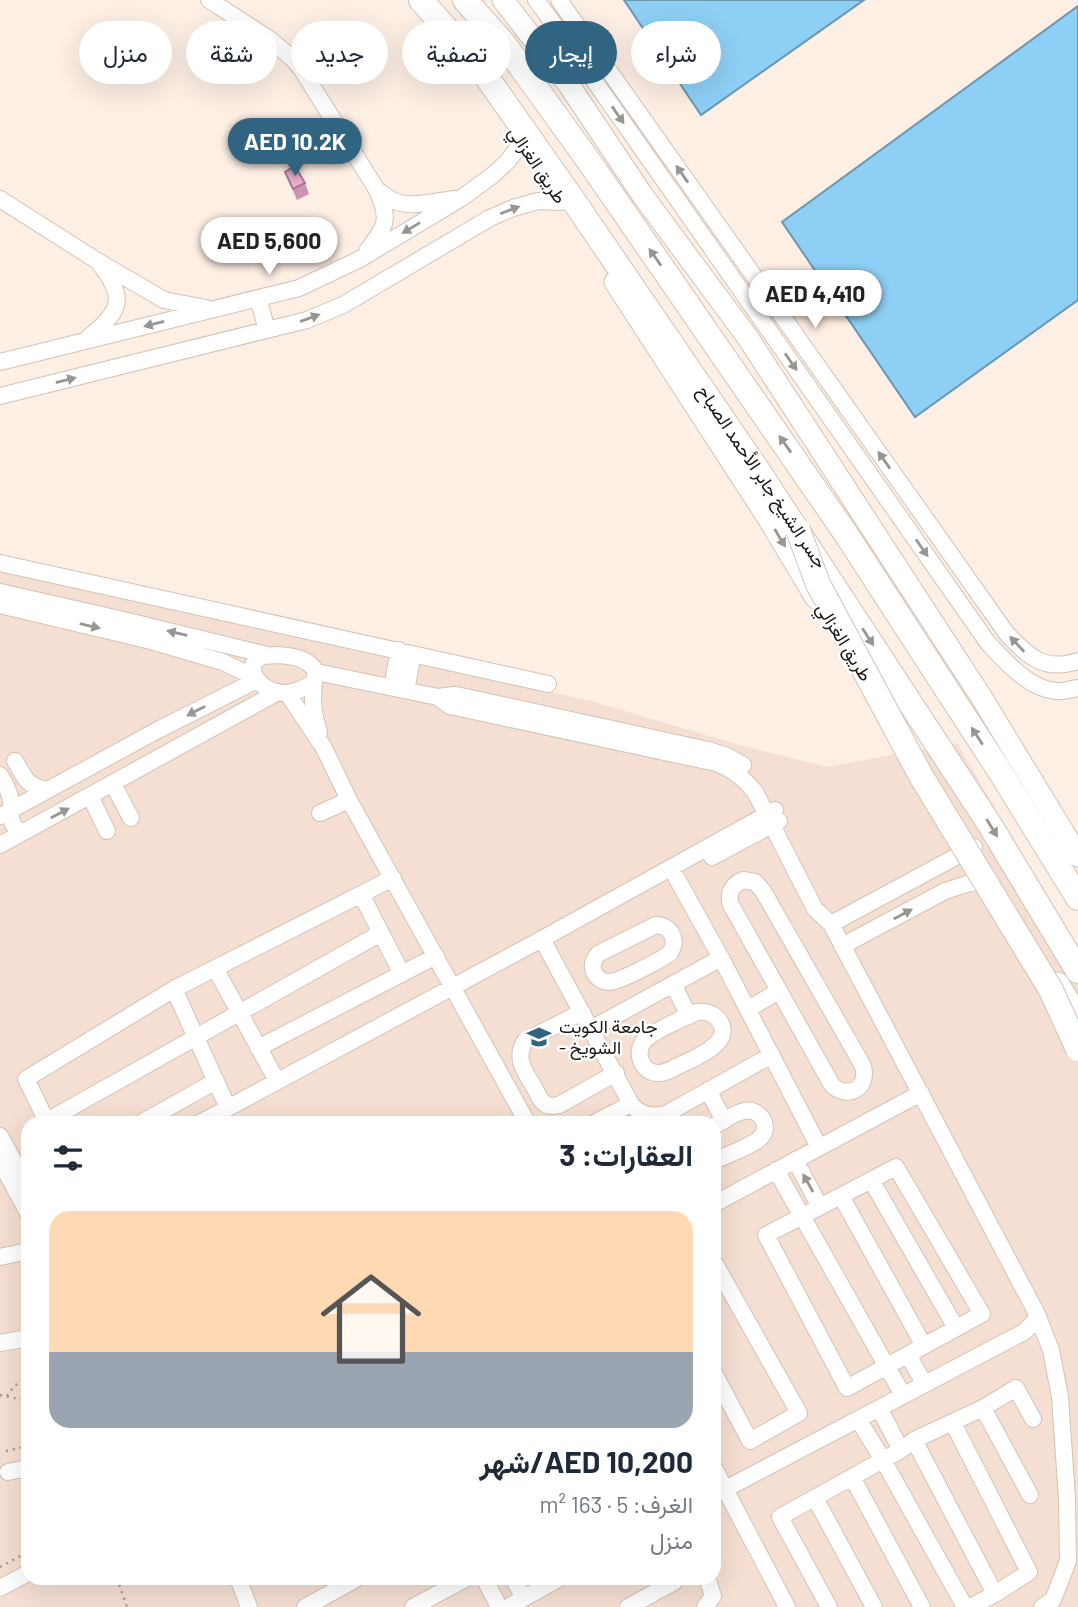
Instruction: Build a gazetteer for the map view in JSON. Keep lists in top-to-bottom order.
{
  "streets": {
    "highway": ["جسر الشيخ جابر الأحمد الصباح"],
    "main road": ["طريق الغزالي"]
  },
  "places": {
    "school or university": ["جامعة الكويت - الشويخ"]
  },
  "page": {
    "chip": [
      "شراء",
      "إيجار",
      "تصفية",
      "جديد",
      "شقة",
      "منزل"
    ],
    "price": ["AED 10.2K", "AED 5,600", "AED 4,410"],
    "heading": "العقارات: 3",
    "list": [
      {
        "name": "AED 10,200/شهر",
        "note": "الغرف: 5 · 163 m² · منزل"
      }
    ]
  }
}
